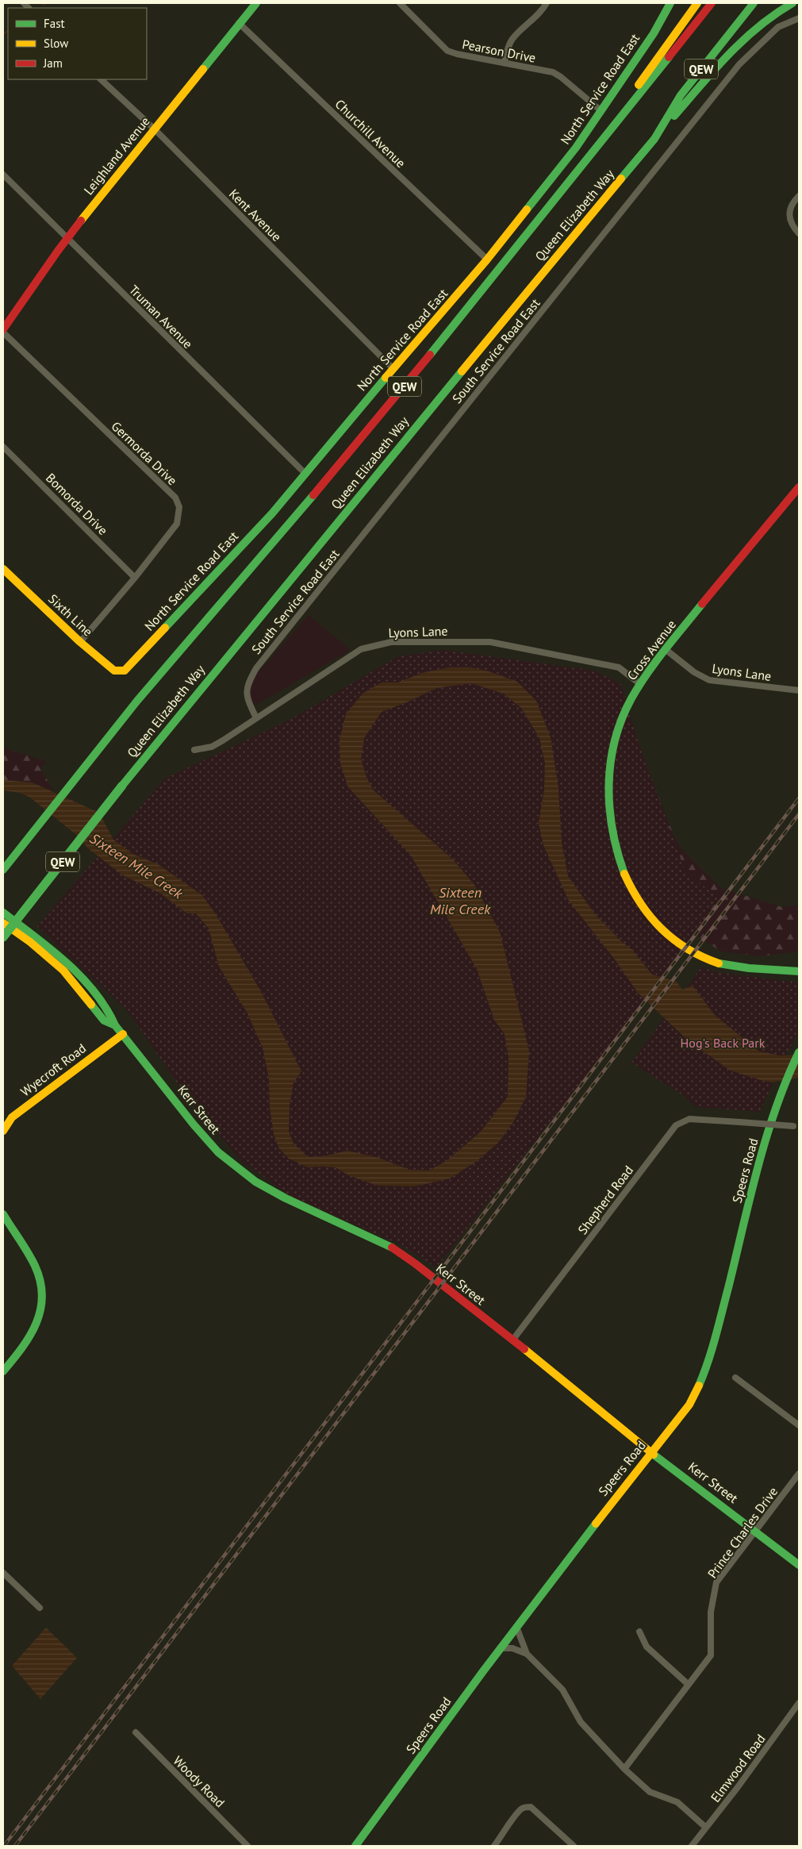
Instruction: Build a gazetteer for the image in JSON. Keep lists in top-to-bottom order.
{
  "streets": {
    "main road": [
      "QEW",
      "North Service Road East",
      "Leighland Avenue",
      "Queen Elizabeth Way",
      "Sixth Line",
      "Cross Avenue",
      "Wyecroft Road",
      "Kerr Street",
      "Speers Road"
    ],
    "street": [
      "Pearson Drive",
      "Churchill Avenue",
      "Kent Avenue",
      "Truman Avenue",
      "South Service Road East",
      "Germorda Drive",
      "Bomorda Drive",
      "Lyons Lane",
      "Shepherd Road",
      "Prince Charles Drive",
      "Elmwood Road",
      "Woody Road"
    ]
  },
  "crossings": [
    ["Pearson Drive", "North Service Road East"],
    ["North Service Road East", "Churchill Avenue"],
    ["North Service Road East", "Kent Avenue"],
    ["North Service Road East", "Truman Avenue"],
    ["North Service Road East", "Sixth Line"],
    ["Churchill Avenue", "Leighland Avenue"],
    ["Leighland Avenue", "Kent Avenue"],
    ["Leighland Avenue", "Truman Avenue"],
    ["South Service Road East", "Lyons Lane"],
    ["Germorda Drive", "Bomorda Drive"],
    ["Germorda Drive", "Sixth Line"],
    ["Lyons Lane", "Cross Avenue"],
    ["Wyecroft Road", "Kerr Street"],
    ["Kerr Street", "Speers Road"],
    ["Kerr Street", "Shepherd Road"],
    ["Kerr Street", "Prince Charles Drive"]
  ],
  "water": ["Sixteen Mile Creek"],
  "parks": ["Hog's Back Park"],
  "legend": ["Fast", "Slow", "Jam"]
}
